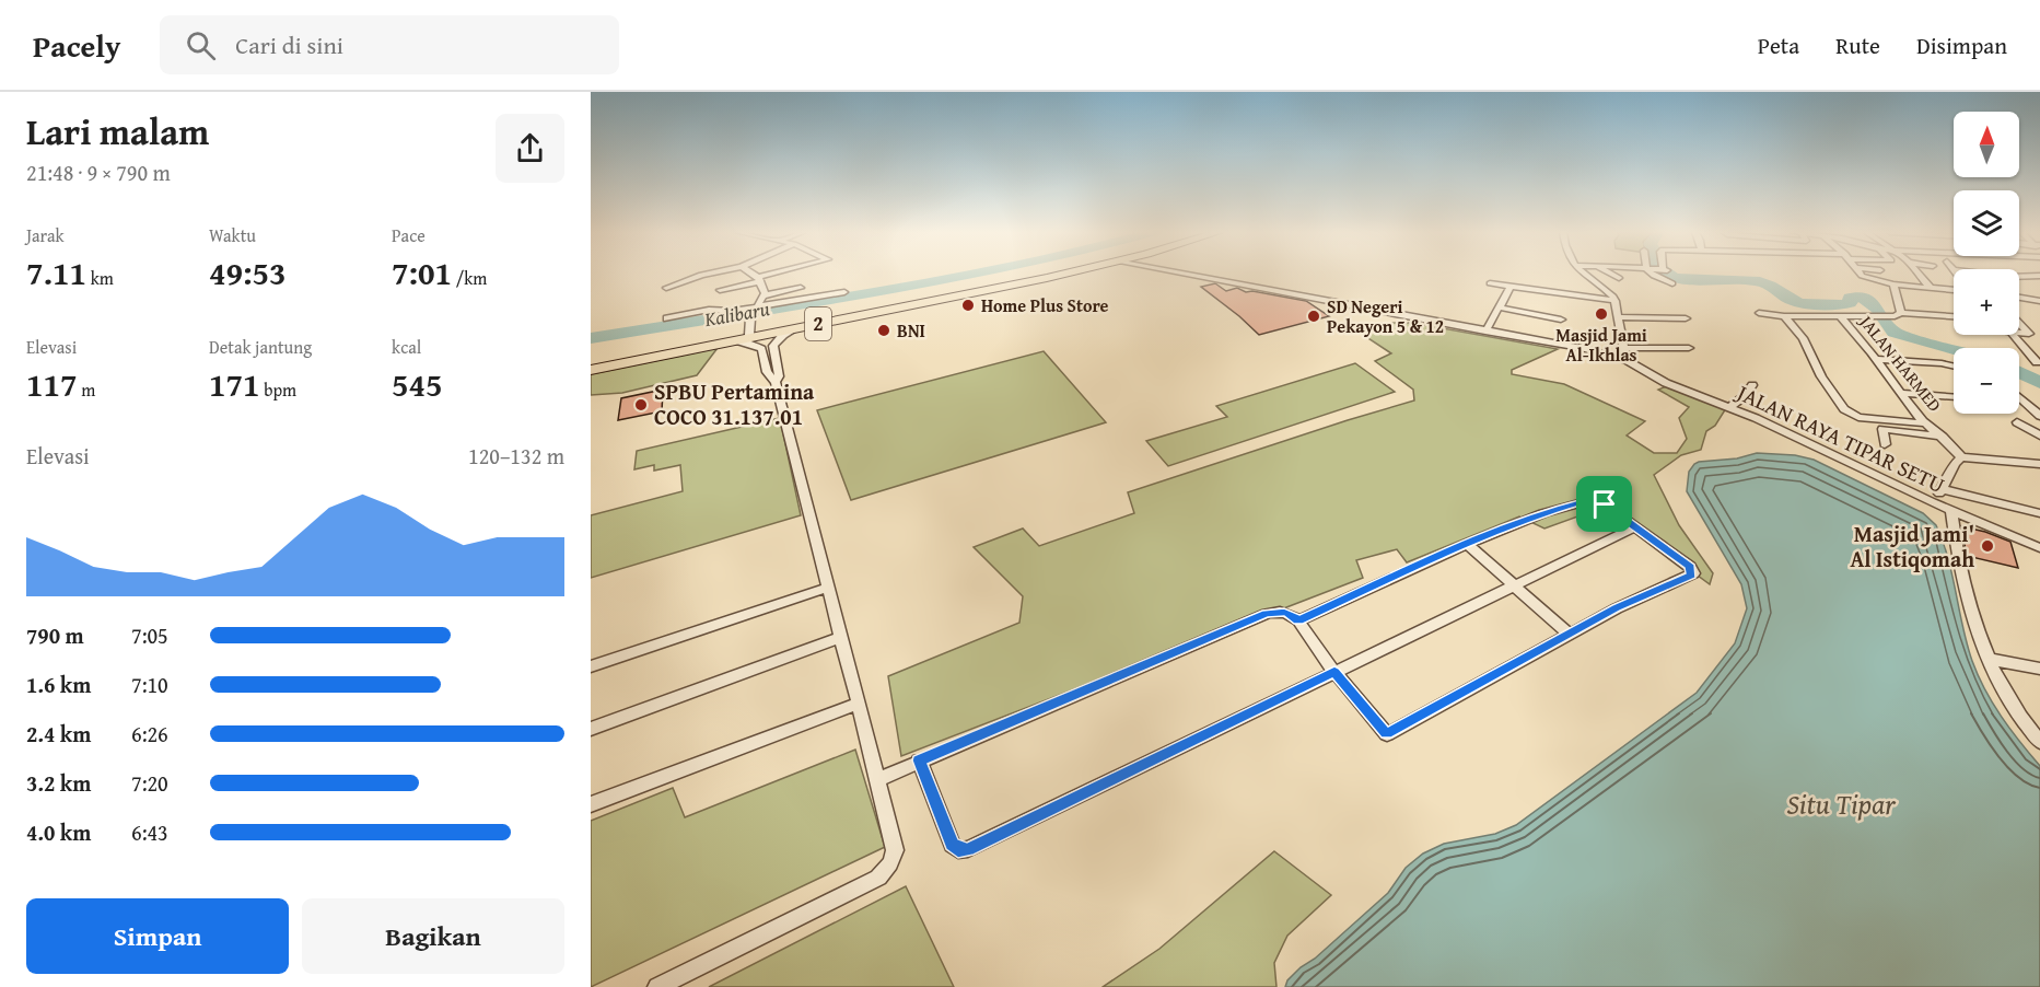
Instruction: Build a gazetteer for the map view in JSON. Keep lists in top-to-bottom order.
{
  "streets": {
    "highway": ["2"],
    "street": ["JALAN HARMED", "JALAN RAYA TIPAR SETU"]
  },
  "water": ["Kalibaru", "Situ Tipar"],
  "places": [
    "Home Plus Store",
    "Masjid Jami Al-Ikhlas",
    "SD Negeri Pekayon 5 & 12",
    "BNI",
    "SPBU Pertamina COCO 31.137.01",
    "Masjid Jami' Al Istiqomah"
  ],
  "north": "top",
  "page": {
    "header": "Pacely",
    "search": "Cari di sini",
    "nav": ["Peta", "Rute", "Disimpan"],
    "heading": ["Lari malam", "21:48 · 9 × 790 m"],
    "map_buttons": ["+", "−"],
    "stats": [
      ["Jarak", "7.11 km"],
      ["Waktu", "49:53"],
      ["Pace", "7:01 /km"],
      ["Elevasi", "117 m"],
      ["Detak jantung", "171 bpm"],
      ["kcal", "545"]
    ],
    "chart": ["Elevasi", "120–132 m"],
    "list": [
      {
        "name": "790 m",
        "note": "7:05"
      },
      {
        "name": "1.6 km",
        "note": "7:10"
      },
      {
        "name": "2.4 km",
        "note": "6:26"
      },
      {
        "name": "3.2 km",
        "note": "7:20"
      },
      {
        "name": "4.0 km",
        "note": "6:43"
      }
    ],
    "buttons": ["Simpan", "Bagikan"]
  }
}
